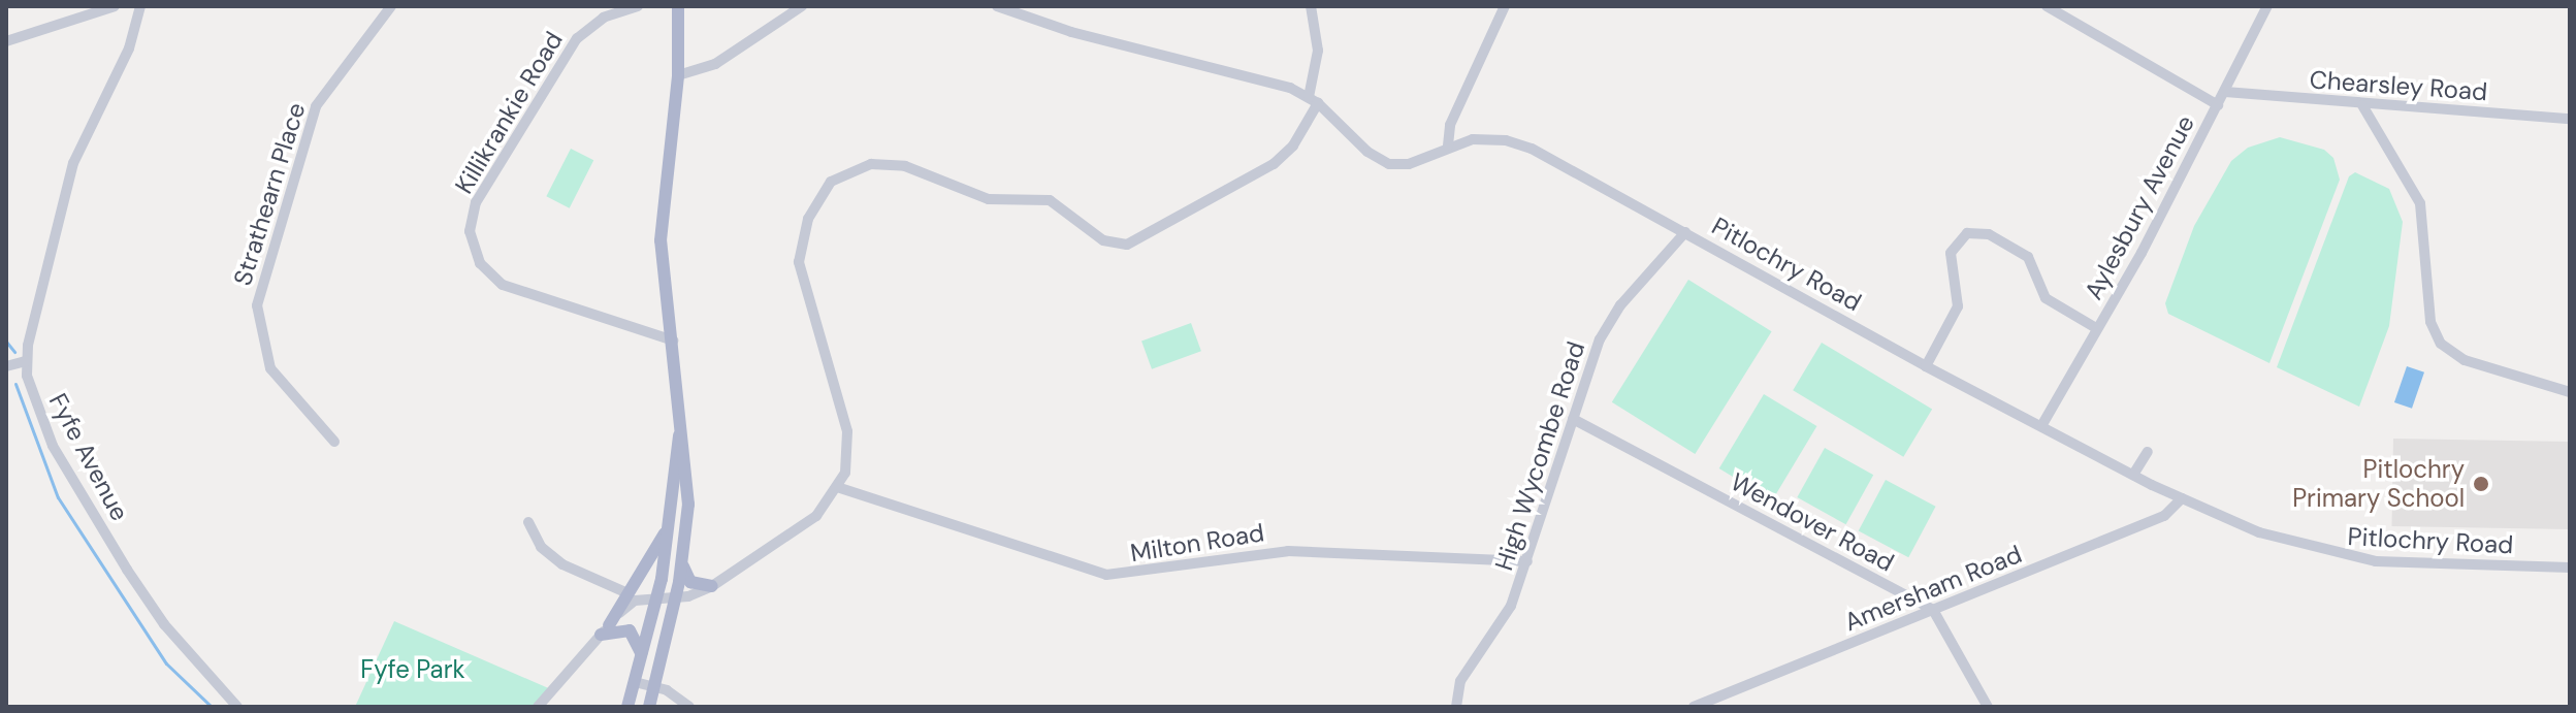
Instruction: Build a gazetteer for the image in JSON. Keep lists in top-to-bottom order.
{
  "streets": {
    "street": [
      "Chearsley Road",
      "Killikrankie Road",
      "Strathearn Place",
      "Aylesbury Avenue",
      "Pitlochry Road",
      "High Wycombe Road",
      "Fyfe Avenue",
      "Wendover Road",
      "Milton Road",
      "Amersham Road"
    ]
  },
  "crossings": [
    ["Chearsley Road", "Aylesbury Avenue"],
    ["Aylesbury Avenue", "Pitlochry Road"],
    ["Pitlochry Road", "High Wycombe Road"],
    ["Pitlochry Road", "Amersham Road"],
    ["High Wycombe Road", "Wendover Road"],
    ["High Wycombe Road", "Milton Road"],
    ["Wendover Road", "Amersham Road"]
  ],
  "parks": ["Fyfe Park"],
  "places": ["Pitlochry Primary School"]
}
